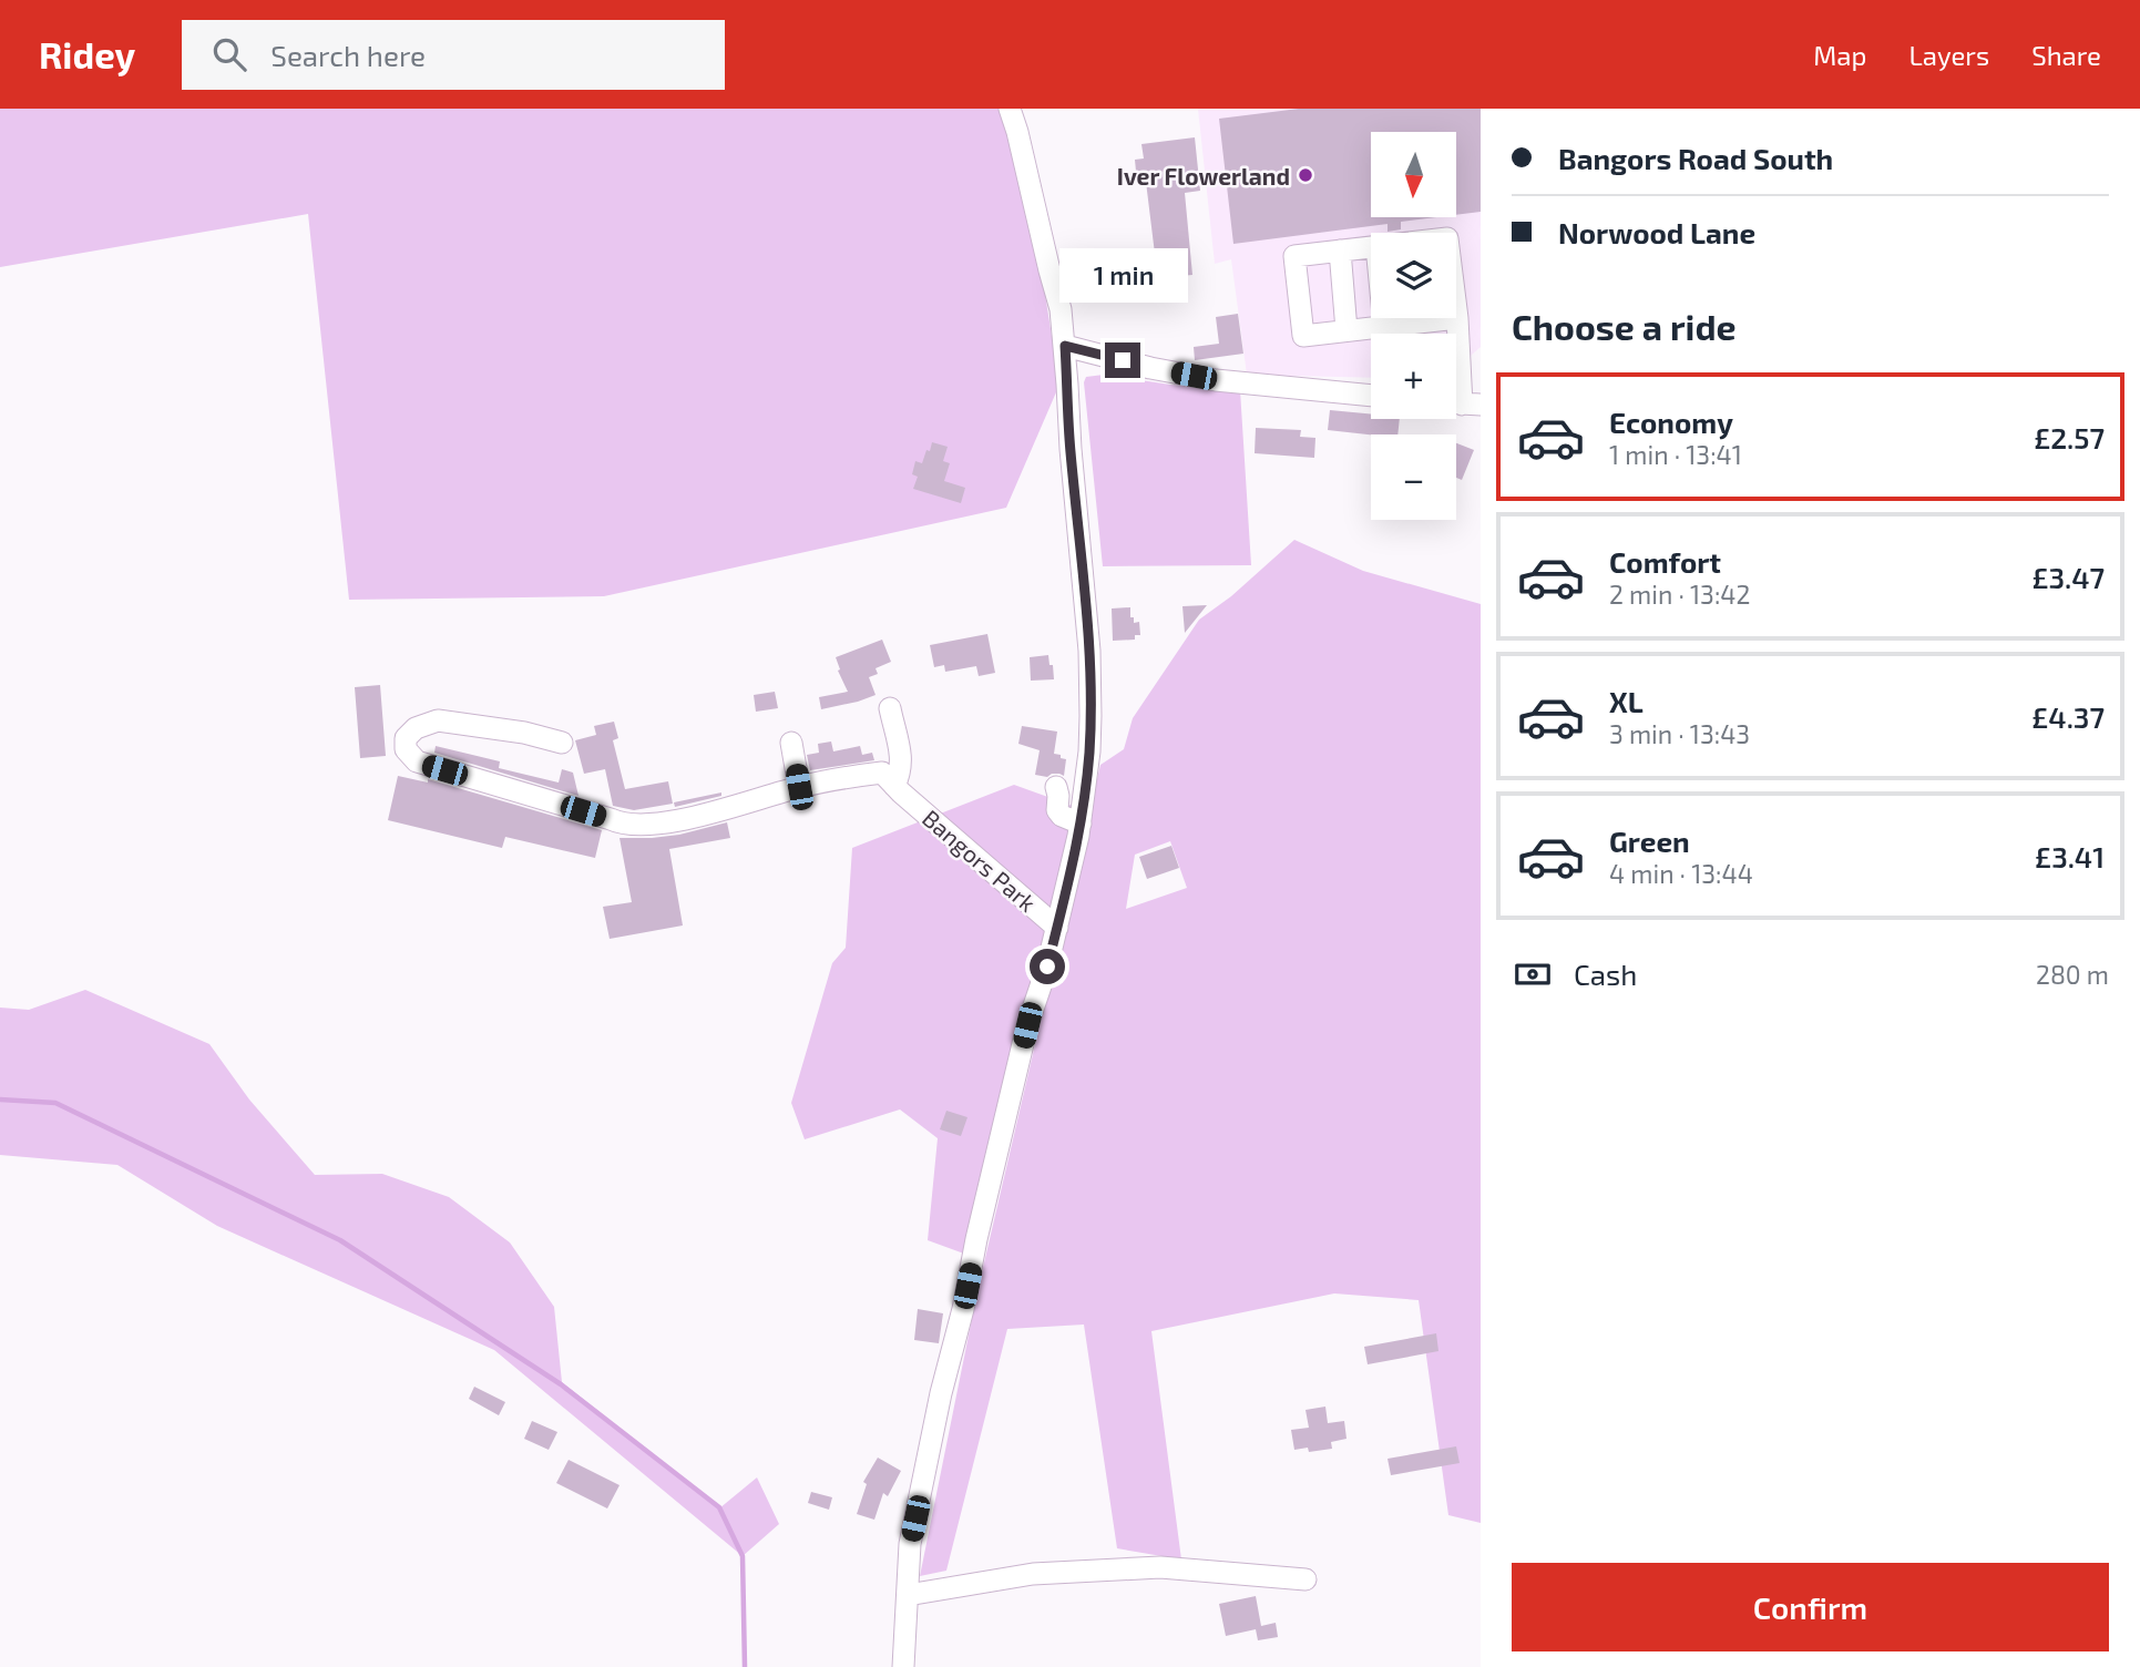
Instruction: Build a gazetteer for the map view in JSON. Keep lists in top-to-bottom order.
{
  "streets": {
    "street": ["Bangors Park"]
  },
  "places": ["Iver Flowerland"],
  "north": "bottom",
  "page": {
    "header": "Ridey",
    "search": "Search here",
    "nav": ["Map", "Layers", "Share"],
    "banner": ["Bangors Road South", "Norwood Lane"],
    "map_buttons": ["+", "−"],
    "bubble": "1 min",
    "heading": "Choose a ride",
    "list": [
      {
        "name": "Economy",
        "note": "1 min · 13:41",
        "value": "£2.57"
      },
      {
        "name": "Comfort",
        "note": "2 min · 13:42",
        "value": "£3.47"
      },
      {
        "name": "XL",
        "note": "3 min · 13:43",
        "value": "£4.37"
      },
      {
        "name": "Green",
        "note": "4 min · 13:44",
        "value": "£3.41"
      }
    ],
    "pay": ["Cash", "280 m"],
    "buttons": "Confirm"
  }
}
